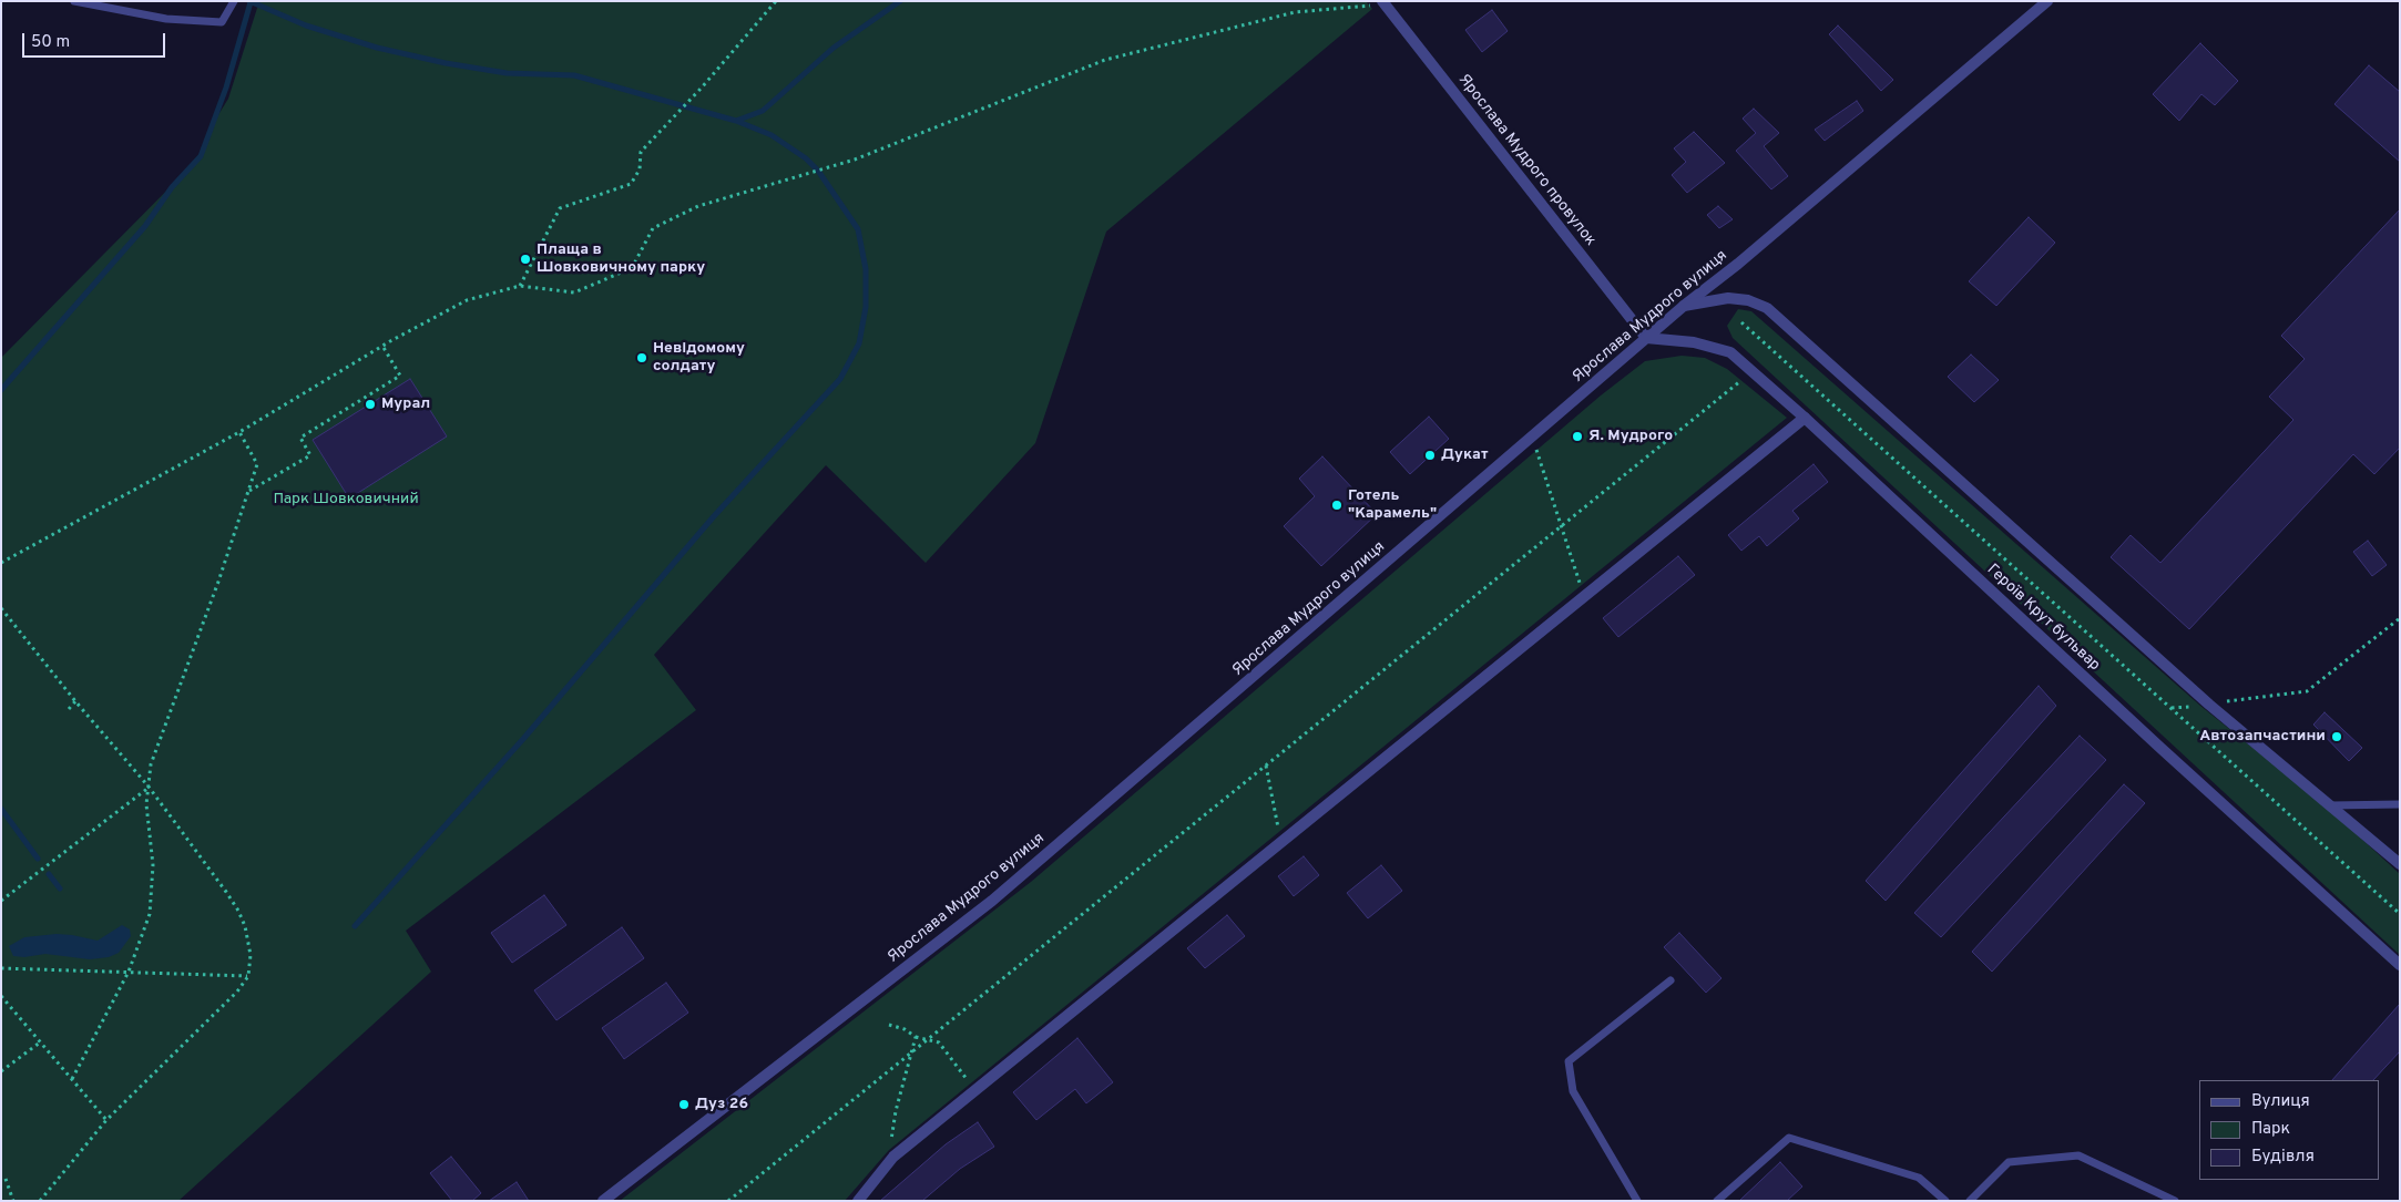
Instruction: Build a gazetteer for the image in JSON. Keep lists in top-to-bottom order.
{
  "streets": {
    "street": ["Ярослава Мудрого провулок", "Ярослава Мудрого вулиця", "Героїв Крут бульвар"]
  },
  "crossings": [
    ["Ярослава Мудрого провулок", "Ярослава Мудрого вулиця"],
    ["Ярослава Мудрого провулок", "Героїв Крут бульвар"],
    ["Ярослава Мудрого вулиця", "Героїв Крут бульвар"]
  ],
  "parks": ["Парк Шовковичний"],
  "places": [
    "Плаща в Шовковичному парку",
    "Невідомому солдату",
    "Мурал",
    "Я. Мудрого",
    "Дукат",
    "Готель \"Карамель\"",
    "Автозапчастини",
    "Дуз 26"
  ],
  "legend": ["Вулиця", "Парк", "Будівля"],
  "scale_bar": "50 m"
}
